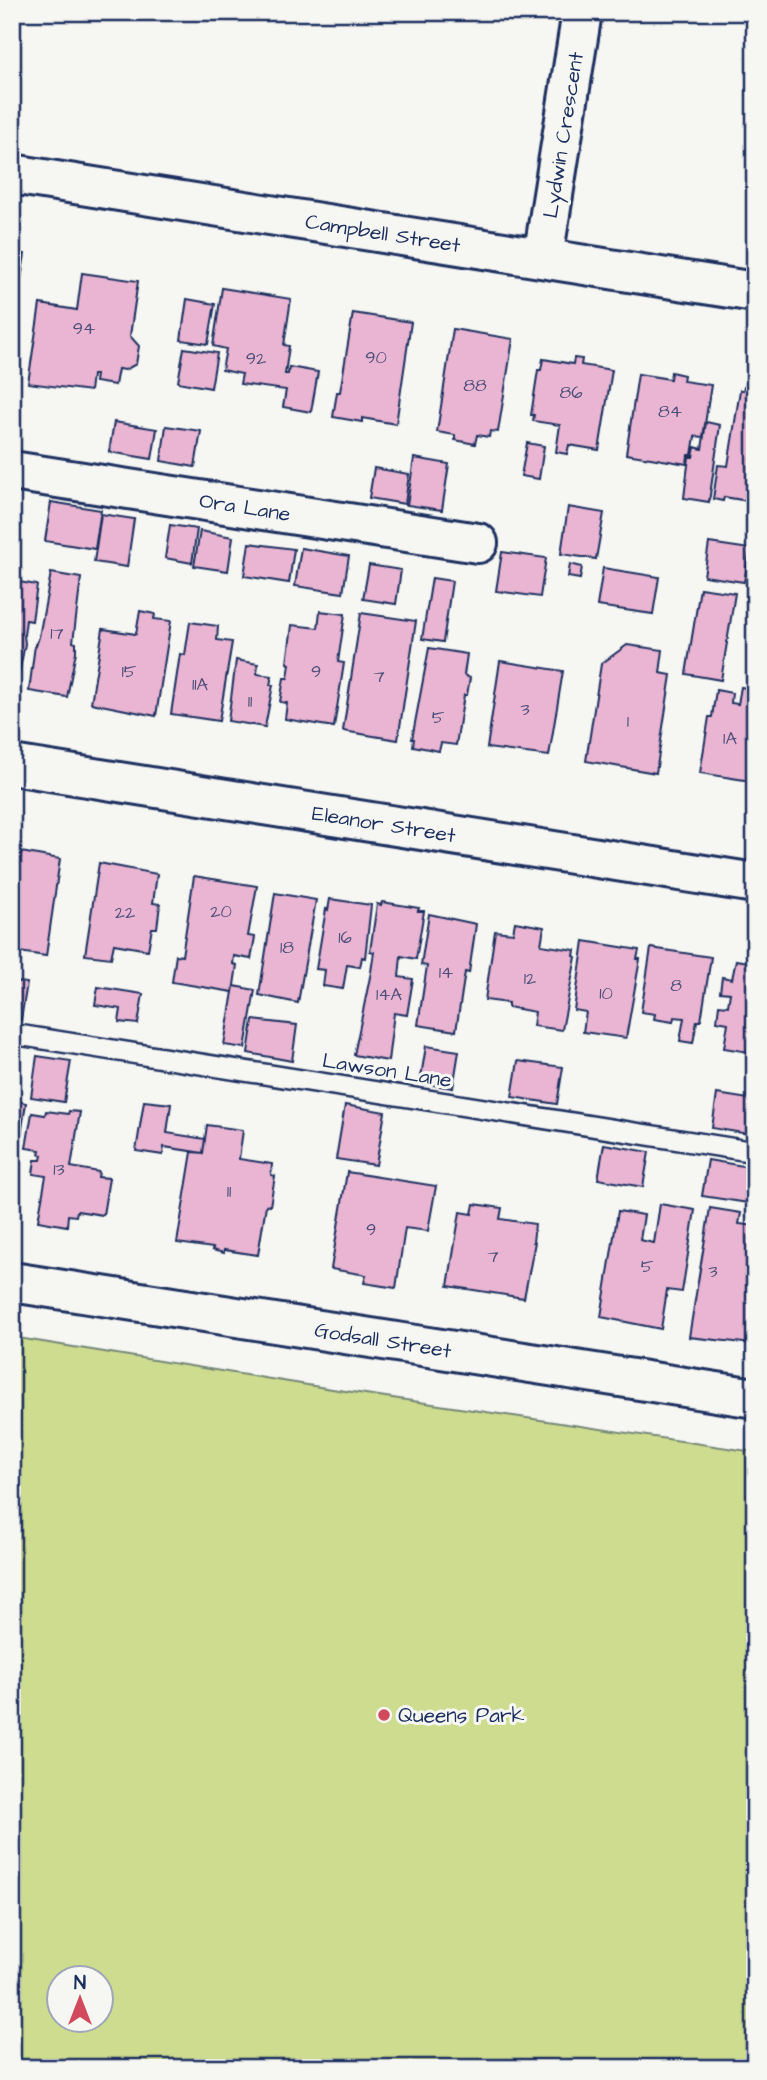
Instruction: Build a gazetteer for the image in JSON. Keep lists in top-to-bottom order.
{
  "streets": {
    "street": [
      "Lydwin Crescent",
      "Campbell Street",
      "Ora Lane",
      "Eleanor Street",
      "Godsall Street"
    ],
    "lane": ["Lawson Lane"]
  },
  "crossings": [
    ["Lydwin Crescent", "Campbell Street"]
  ],
  "places": ["Queens Park"],
  "house_numbers": [
    "94",
    "90",
    "92",
    "88",
    "86",
    "84",
    "17",
    "15",
    "9",
    "7",
    "11A",
    "11",
    "3",
    "5",
    "1",
    "1A",
    "20",
    "22",
    "16",
    "18",
    "14",
    "12",
    "8",
    "10",
    "14A",
    "13",
    "11",
    "9",
    "7",
    "5",
    "3"
  ],
  "north": "top"
}
